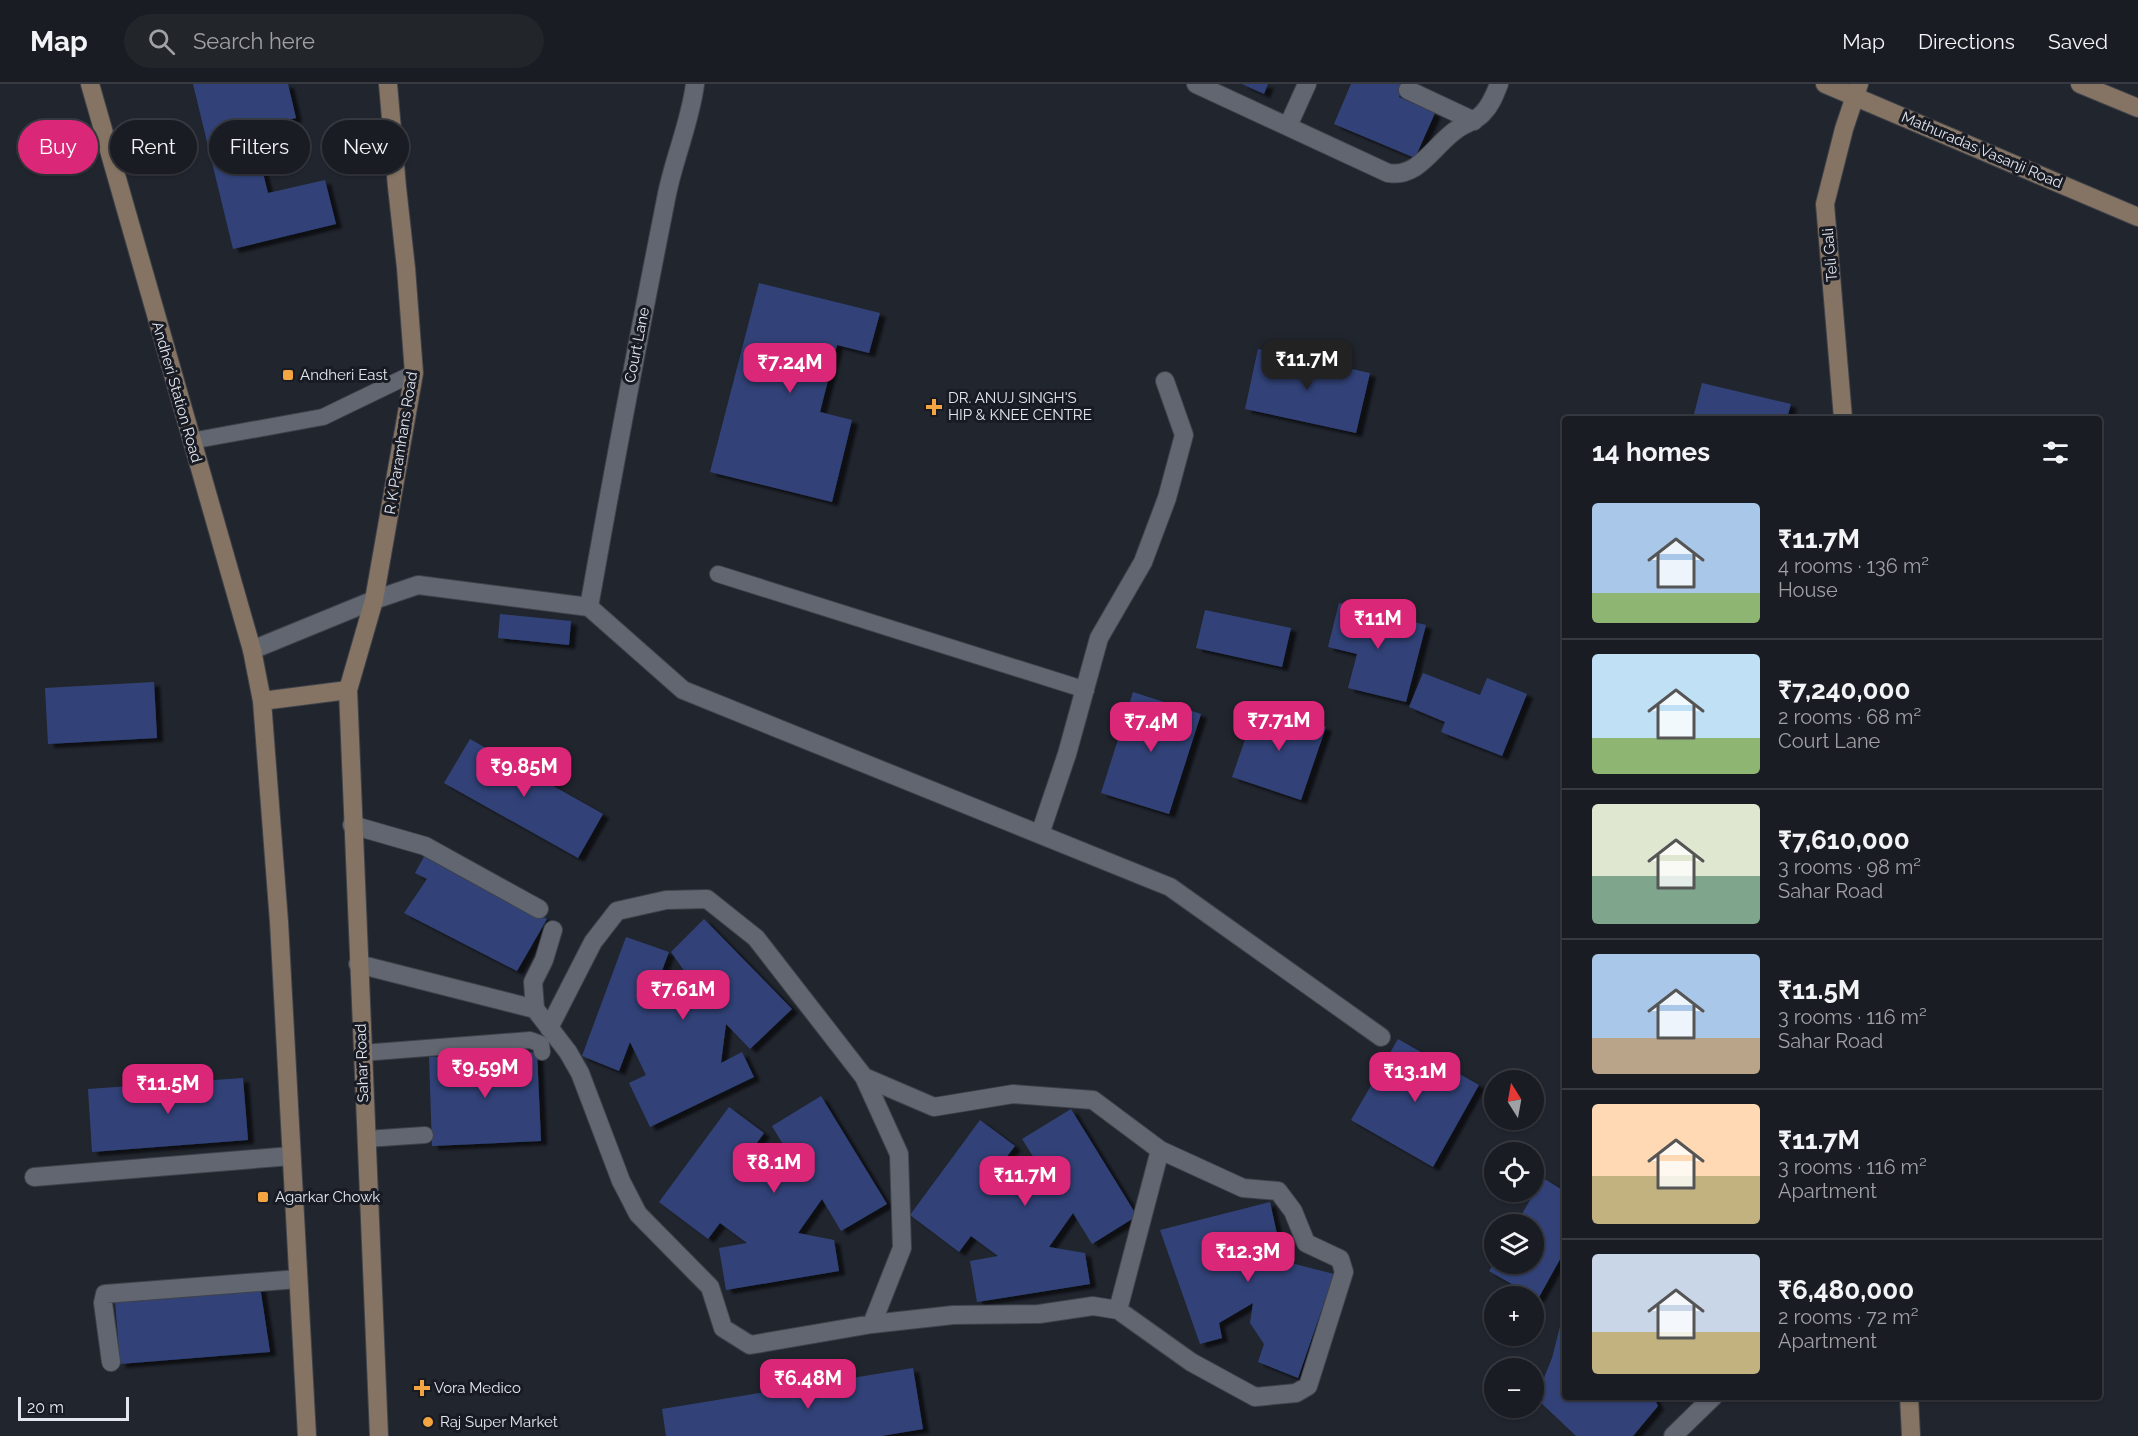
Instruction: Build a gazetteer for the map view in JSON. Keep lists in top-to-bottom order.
{
  "streets": {
    "main road": [
      "Mathuradas Vasanji Road",
      "Teli Gali",
      "Andheri Station Road",
      "R K Paramhans Road",
      "Sahar Road"
    ],
    "street": ["Court Lane"]
  },
  "crossings": [
    ["Mathuradas Vasanji Road", "Teli Gali"],
    ["R K Paramhans Road", "Sahar Road"]
  ],
  "places": {
    "transit": ["Andheri East", "Agarkar Chowk"],
    "health": ["DR. ANUJ SINGH'S HIP & KNEE CENTRE", "Vora Medico"],
    "other": ["Raj Super Market"]
  },
  "scale_bar": "20 m",
  "north": "top",
  "page": {
    "header": "Map",
    "search": "Search here",
    "nav": ["Map", "Directions", "Saved"],
    "chip": [
      "Buy",
      "Rent",
      "Filters",
      "New"
    ],
    "price": [
      "₹11.7M",
      "₹7.24M",
      "₹11M",
      "₹7.71M",
      "₹7.4M",
      "₹9.85M",
      "₹7.61M",
      "₹9.59M",
      "₹13.1M",
      "₹11.5M",
      "₹8.1M",
      "₹11.7M",
      "₹12.3M",
      "₹6.48M"
    ],
    "heading": "14 homes",
    "list": [
      {
        "name": "₹11.7M",
        "note": "4 rooms · 136 m² · House"
      },
      {
        "name": "₹7,240,000",
        "note": "2 rooms · 68 m² · Court Lane"
      },
      {
        "name": "₹7,610,000",
        "note": "3 rooms · 98 m² · Sahar Road"
      },
      {
        "name": "₹11.5M",
        "note": "3 rooms · 116 m² · Sahar Road"
      },
      {
        "name": "₹11.7M",
        "note": "3 rooms · 116 m² · Apartment"
      },
      {
        "name": "₹6,480,000",
        "note": "2 rooms · 72 m² · Apartment"
      }
    ],
    "map_buttons": ["+", "−"],
    "scale": "20 m"
  }
}
